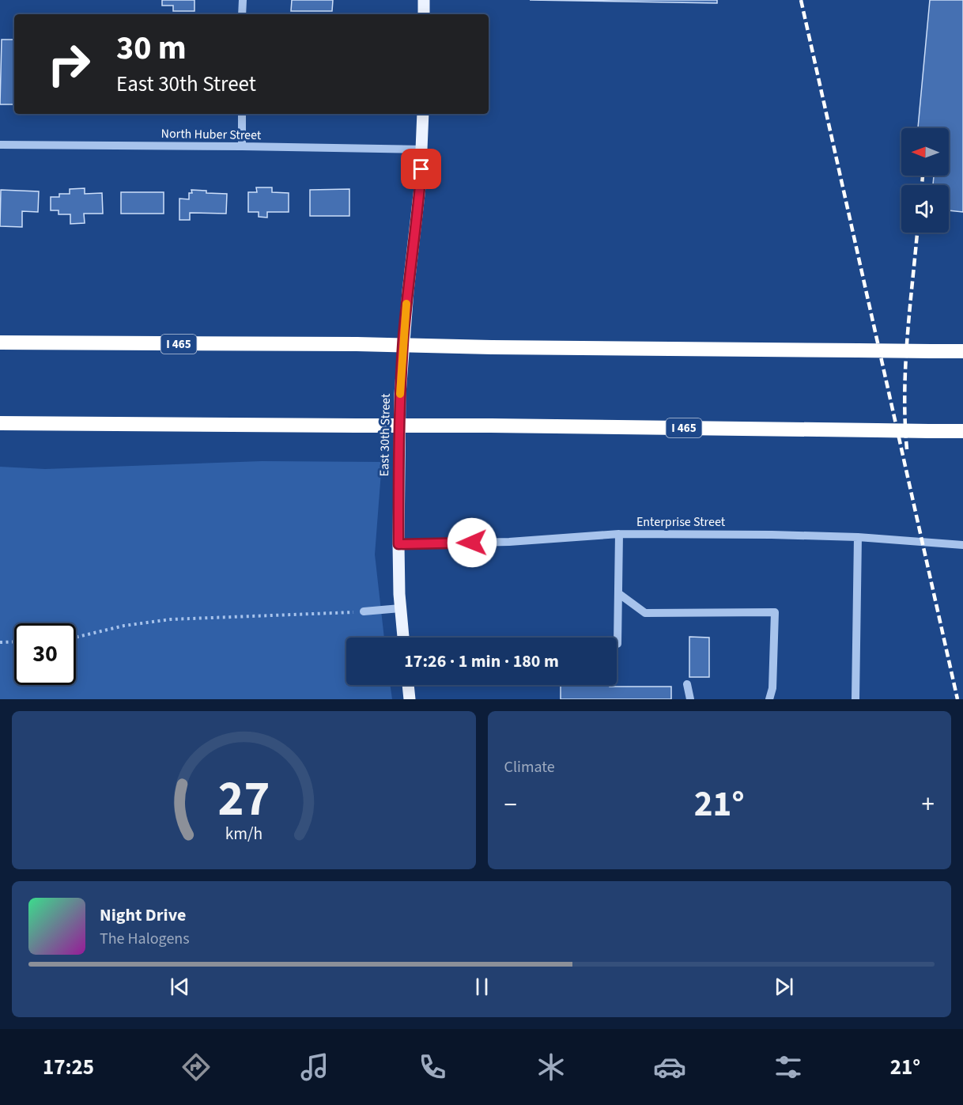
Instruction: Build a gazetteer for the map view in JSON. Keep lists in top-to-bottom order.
{
  "streets": {
    "highway": ["I 465"],
    "main road": ["East 30th Street"],
    "street": ["North Huber Street", "Enterprise Street"]
  },
  "crossings": [
    ["North Huber Street", "East 30th Street"],
    ["East 30th Street", "Enterprise Street"]
  ],
  "north": "left",
  "page": {
    "turn": ["30 m", "East 30th Street"],
    "limit": "30",
    "trip": "17:26 · 1 min · 180 m",
    "tile": "Climate",
    "heat": ["−", "21°", "+"],
    "song": ["Night Drive", "The Halogens"],
    "tabs": ["17:25", "21°"],
    "gauge": ["27", "km/h"]
  }
}
